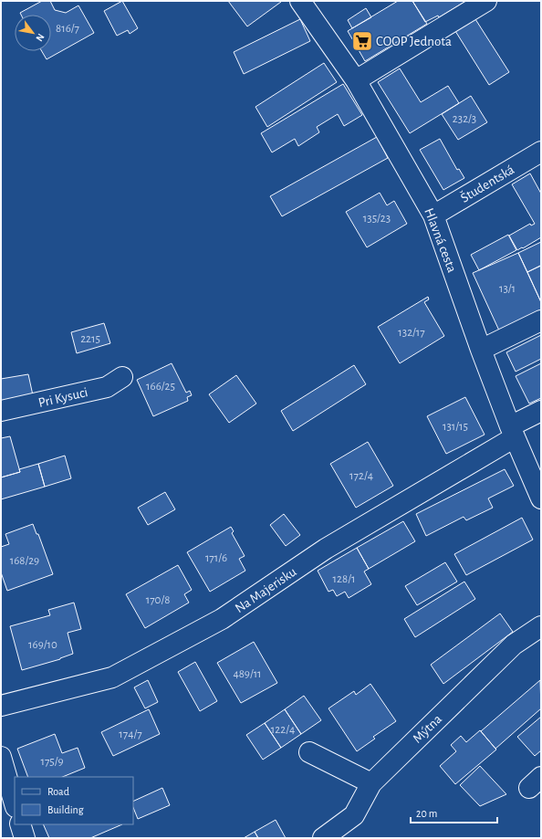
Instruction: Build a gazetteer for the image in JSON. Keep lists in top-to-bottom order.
{
  "streets": {
    "street": [
      "Študentská",
      "Hlavná cesta",
      "Pri Kysuci",
      "Na Majerisku",
      "Mýtna"
    ]
  },
  "crossings": [
    ["Študentská", "Hlavná cesta"],
    ["Hlavná cesta", "Na Majerisku"]
  ],
  "places": {
    "supermarket": ["COOP Jednota"]
  },
  "house_numbers": [
    "816/7",
    "232/3",
    "135/23",
    "13/1",
    "132/17",
    "2215",
    "166/25",
    "131/15",
    "172/4",
    "171/6",
    "168/29",
    "128/1",
    "170/8",
    "169/10",
    "489/11",
    "122/4",
    "174/7",
    "175/9"
  ],
  "legend": ["Road", "Building"],
  "scale_bar": "20 m",
  "north": "bottom right"
}
